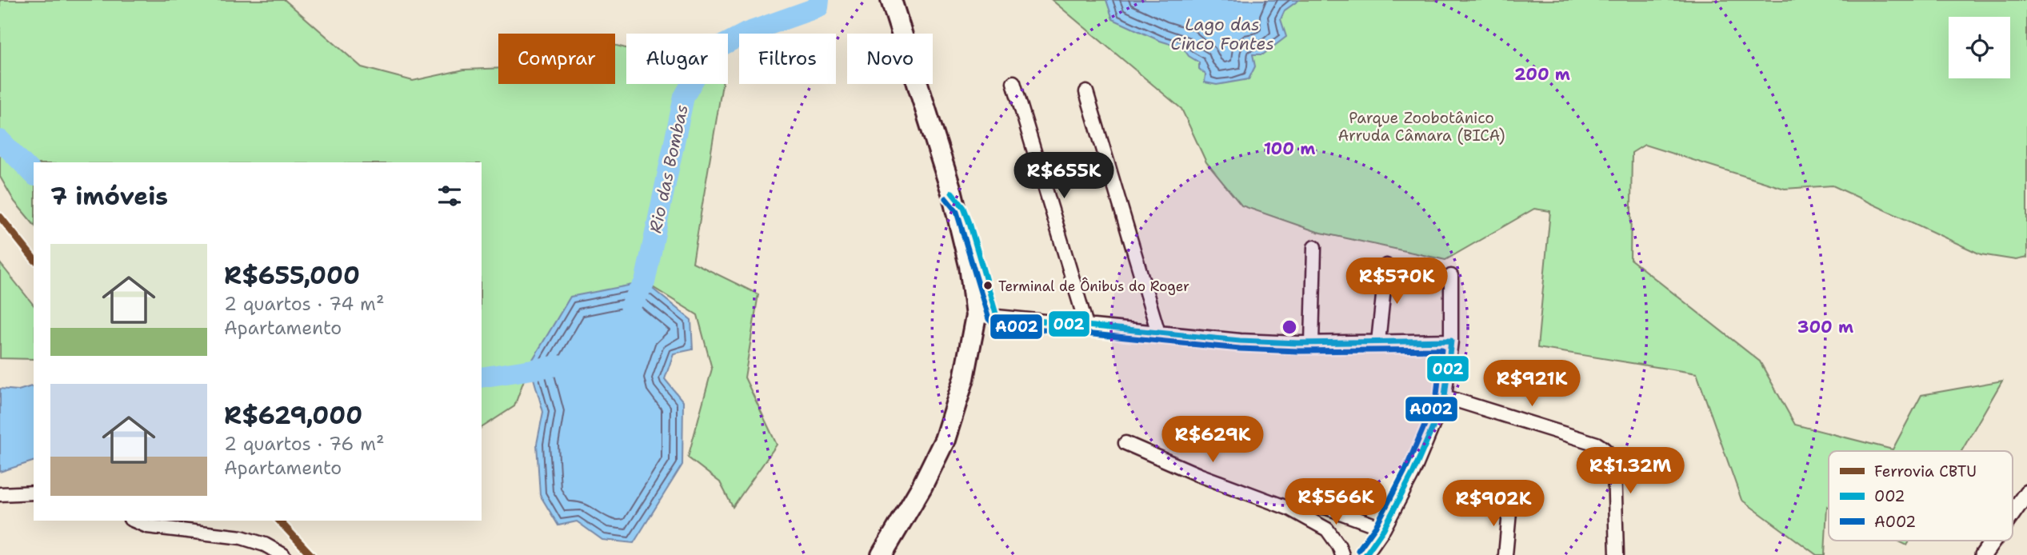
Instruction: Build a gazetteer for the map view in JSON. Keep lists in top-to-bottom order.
{
  "water": ["Lago das Cinco Fontes", "Rio das Bombas"],
  "parks": ["Parque Zoobotânico Arruda Câmara (BICA)"],
  "places": ["Terminal de Ônibus do Roger"],
  "lines": ["transit line 002", "transit line A002", "rail line CBTU"],
  "legend": ["Ferrovia CBTU", "002", "A002"],
  "page": {
    "chip": [
      "Comprar",
      "Alugar",
      "Filtros",
      "Novo"
    ],
    "price": [
      "R$655K",
      "R$570K",
      "R$921K",
      "R$629K",
      "R$1.32M",
      "R$566K",
      "R$902K"
    ],
    "heading": "7 imóveis",
    "list": [
      {
        "name": "R$655,000",
        "note": "2 quartos · 74 m² · Apartamento"
      },
      {
        "name": "R$629,000",
        "note": "2 quartos · 76 m² · Apartamento"
      }
    ]
  },
  "rings": ["200 m", "100 m", "300 m"]
}
